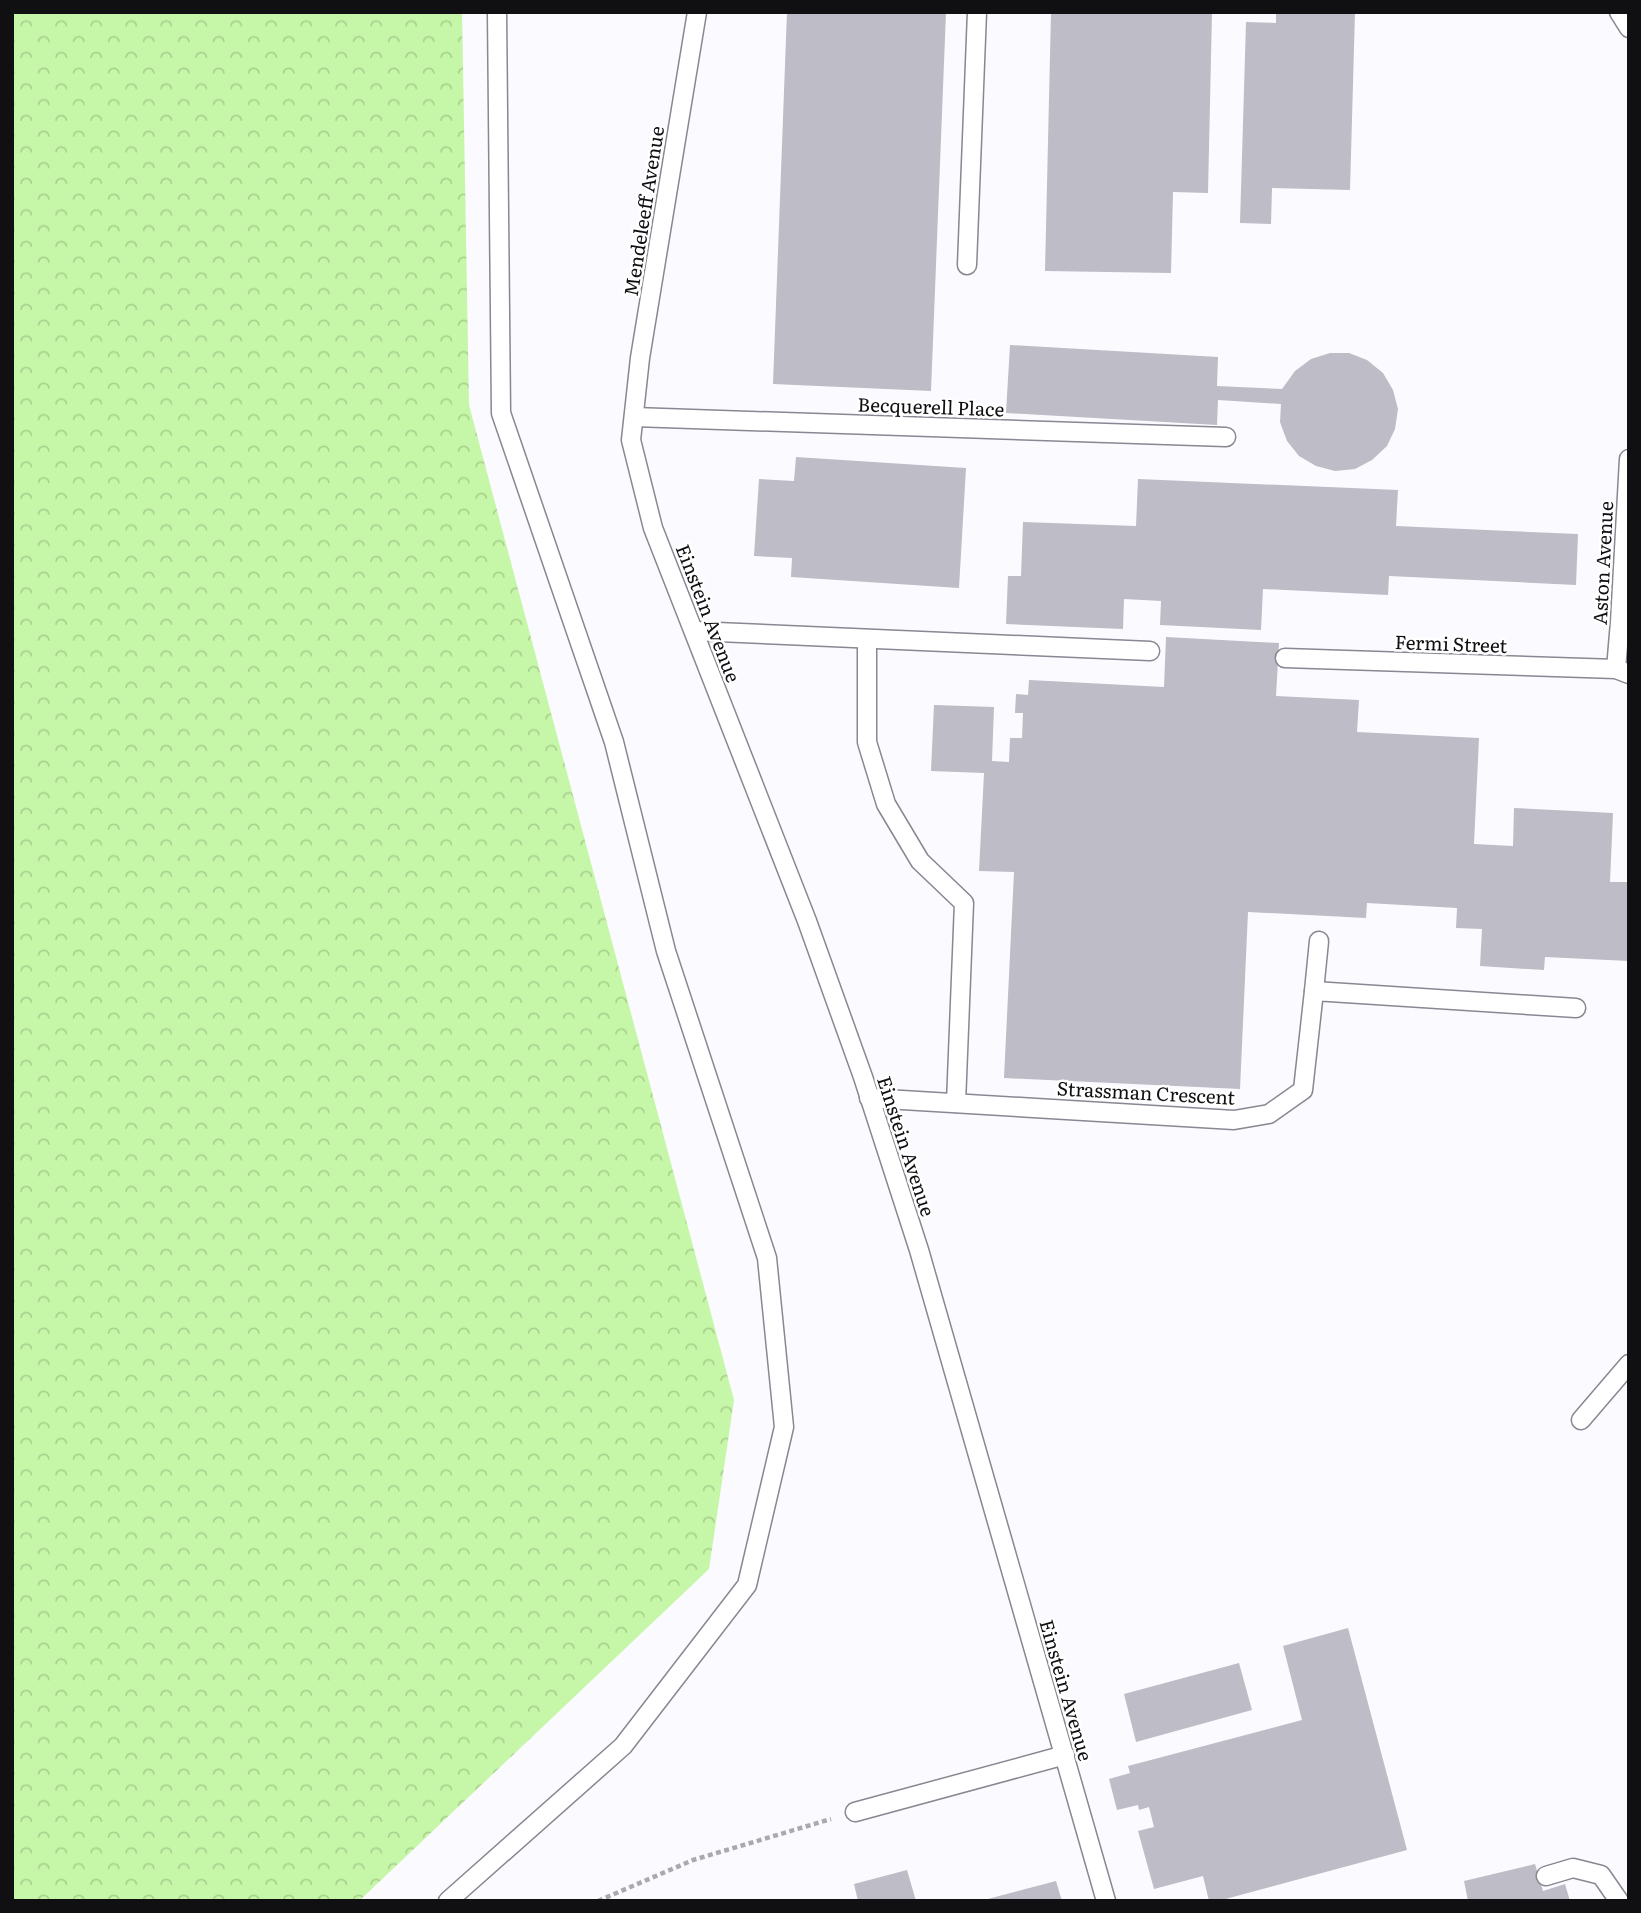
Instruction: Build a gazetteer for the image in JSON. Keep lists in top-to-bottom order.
{
  "streets": {
    "lane": [
      "Mendeleeff Avenue",
      "Becquerell Place",
      "Aston Avenue",
      "Einstein Avenue",
      "Fermi Street",
      "Strassman Crescent"
    ]
  },
  "crossings": [
    ["Mendeleeff Avenue", "Becquerell Place"],
    ["Mendeleeff Avenue", "Einstein Avenue"],
    ["Becquerell Place", "Einstein Avenue"],
    ["Aston Avenue", "Fermi Street"],
    ["Einstein Avenue", "Strassman Crescent"]
  ]
}
